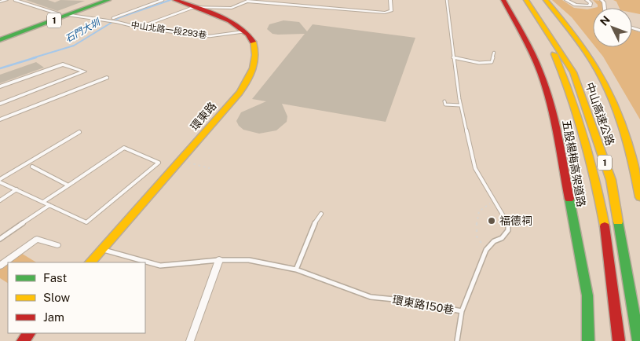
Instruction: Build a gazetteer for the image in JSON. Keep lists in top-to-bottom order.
{
  "streets": {
    "main road": [
      "1",
      "中山高速公路",
      "環東路",
      "五股楊梅高架道路"
    ],
    "lane": ["中山北路一段293巷", "環東路150巷"]
  },
  "crossings": [
    ["1", "中山北路一段293巷"],
    ["中山北路一段293巷", "環東路"],
    ["環東路", "環東路150巷"]
  ],
  "water": ["石門大圳"],
  "places": ["福德祠"],
  "legend": ["Fast", "Slow", "Jam"],
  "north": "top left"
}
